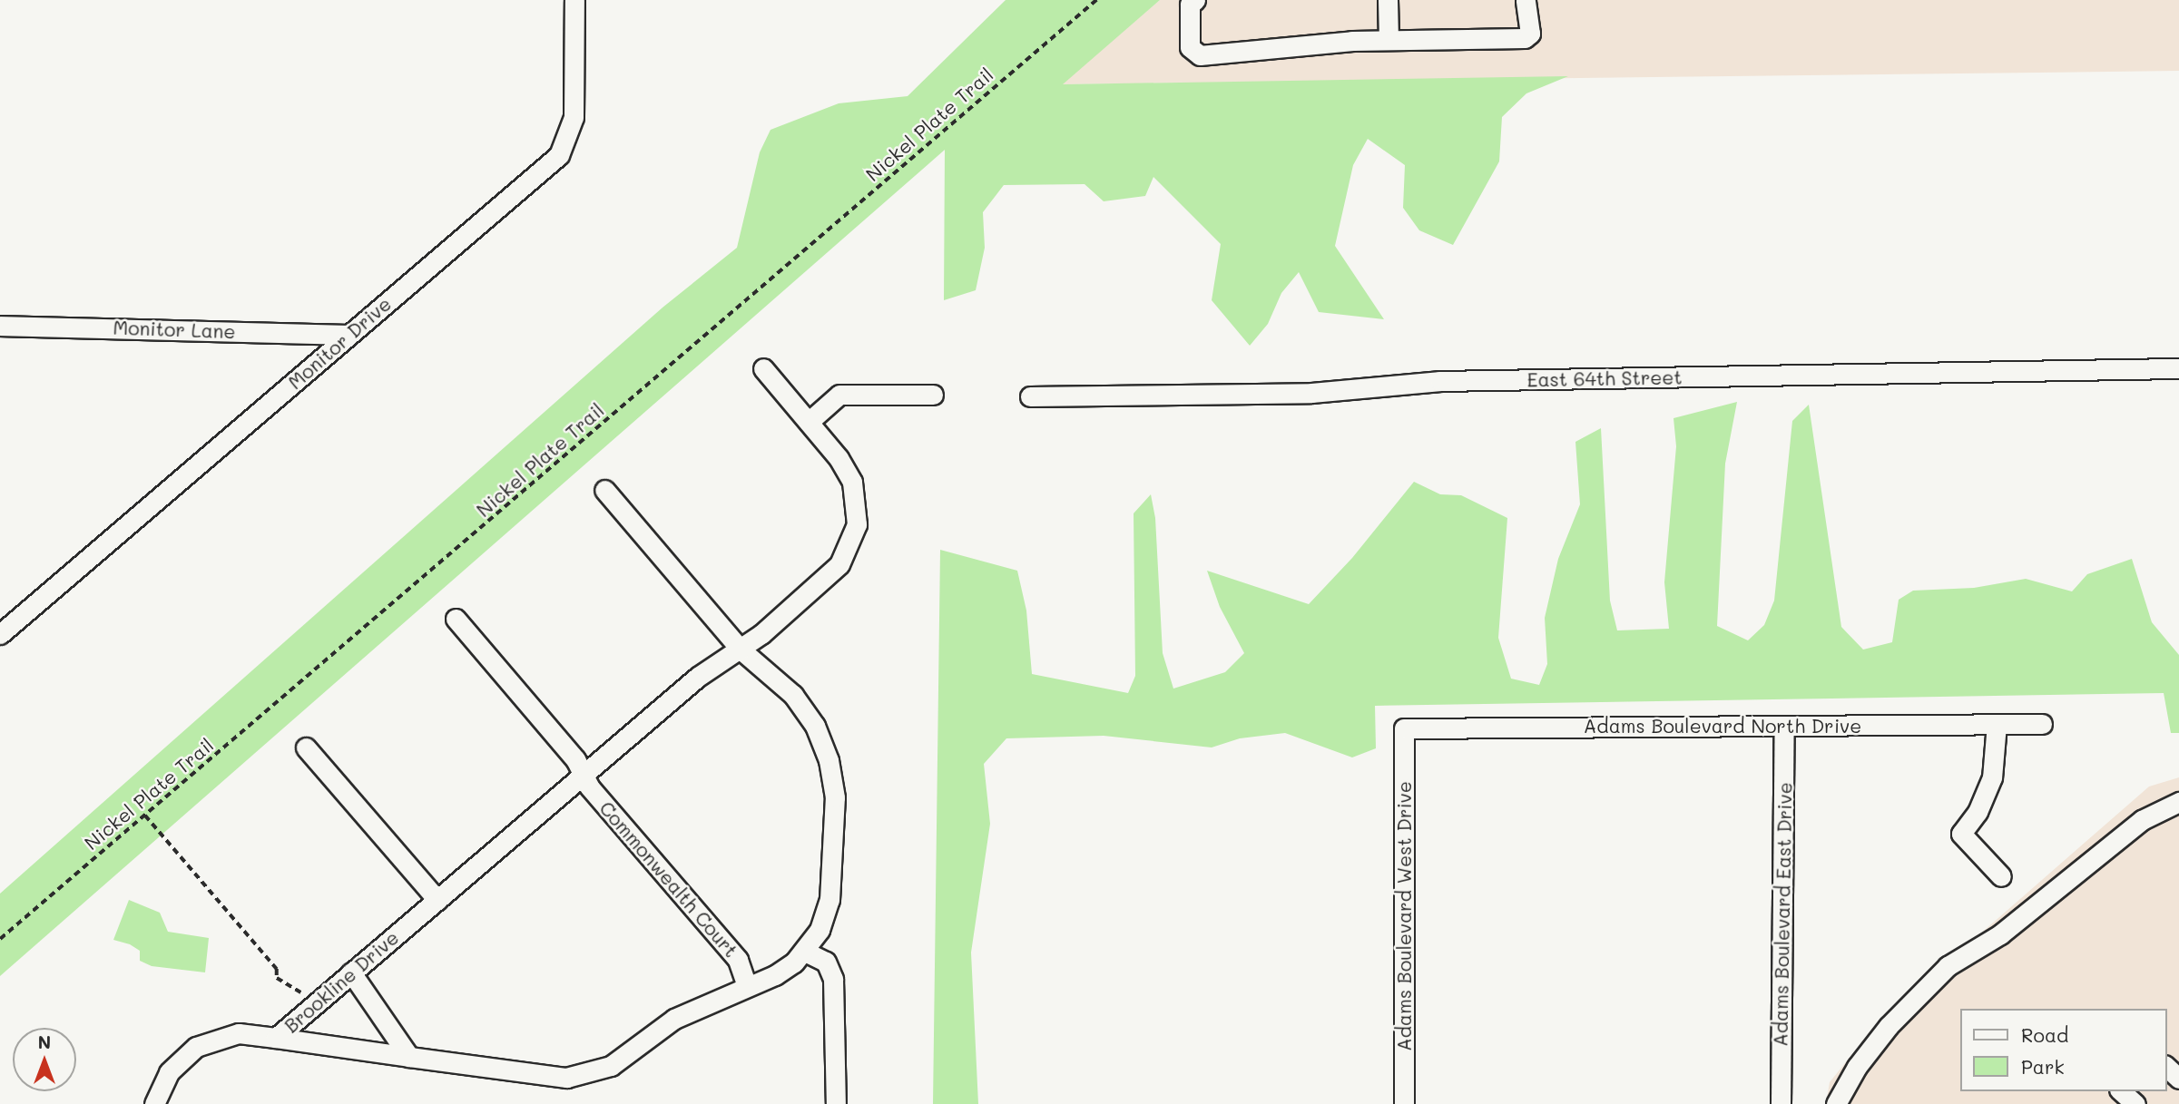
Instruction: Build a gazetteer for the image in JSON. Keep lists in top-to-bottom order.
{
  "streets": {
    "street": [
      "Monitor Lane",
      "Monitor Drive",
      "East 64th Street",
      "Adams Boulevard North Drive",
      "Commonwealth Court",
      "Adams Boulevard East Drive",
      "Adams Boulevard West Drive",
      "Brookline Drive"
    ],
    "path": ["Nickel Plate Trail"]
  },
  "crossings": [
    ["Monitor Lane", "Monitor Drive"],
    ["Adams Boulevard North Drive", "Adams Boulevard East Drive"],
    ["Adams Boulevard North Drive", "Adams Boulevard West Drive"],
    ["Commonwealth Court", "Brookline Drive"]
  ],
  "legend": ["Road", "Park"],
  "north": "top"
}
